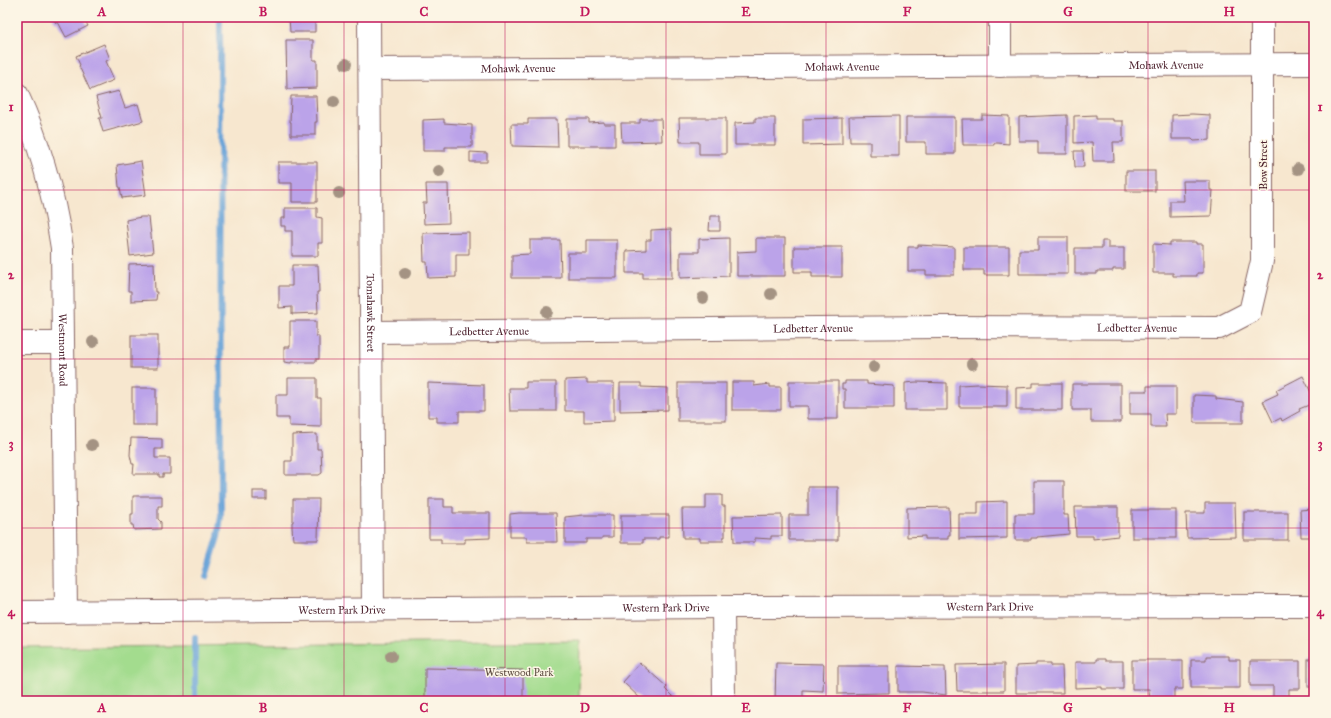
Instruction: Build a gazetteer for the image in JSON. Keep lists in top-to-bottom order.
{
  "streets": {
    "street": [
      "Mohawk Avenue",
      "Bow Street",
      "Tomahawk Street",
      "Ledbetter Avenue",
      "Westmont Road",
      "Western Park Drive"
    ]
  },
  "crossings": [
    ["Mohawk Avenue", "Bow Street"],
    ["Mohawk Avenue", "Tomahawk Street"],
    ["Bow Street", "Ledbetter Avenue"],
    ["Tomahawk Street", "Ledbetter Avenue"],
    ["Tomahawk Street", "Western Park Drive"],
    ["Westmont Road", "Western Park Drive"]
  ],
  "parks": ["Westwood Park"],
  "grid": {
    "columns": [
      "A",
      "B",
      "C",
      "D",
      "E",
      "F",
      "G",
      "H"
    ],
    "rows": [
      "1",
      "2",
      "3",
      "4"
    ]
  }
}
